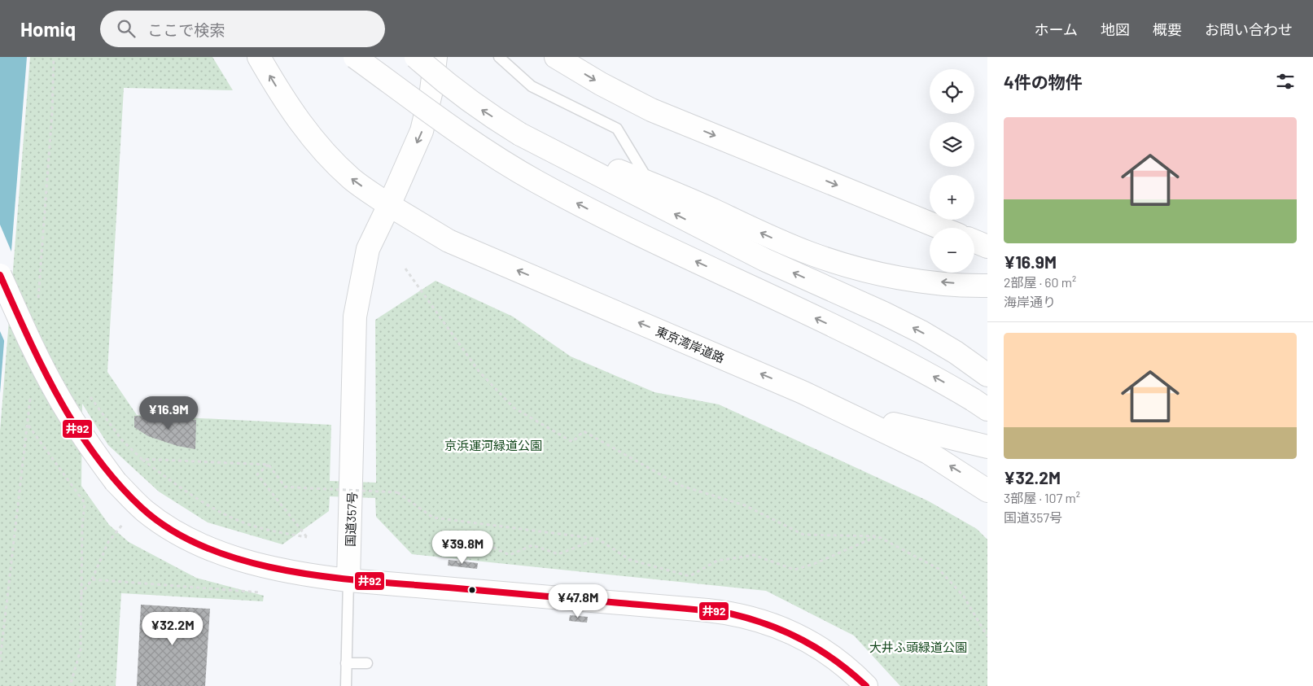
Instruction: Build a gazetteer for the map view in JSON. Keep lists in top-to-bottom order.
{
  "streets": {
    "main road": ["東京湾岸道路", "国道357号"]
  },
  "crossings": [
    ["東京湾岸道路", "国道357号"]
  ],
  "parks": ["京浜運河緑道公園", "大井ふ頭緑道公園"],
  "lines": ["transit line 井92"],
  "page": {
    "header": "Homiq",
    "search": "ここで検索",
    "nav": [
      "ホーム",
      "地図",
      "概要",
      "お問い合わせ"
    ],
    "heading": "4件の物件",
    "map_buttons": ["+", "−"],
    "list": [
      {
        "name": "¥16.9M",
        "note": "2部屋 · 60 m² · 海岸通り"
      },
      {
        "name": "¥32.2M",
        "note": "3部屋 · 107 m² · 国道357号"
      }
    ],
    "price": [
      "¥16.9M",
      "¥39.8M",
      "¥47.8M",
      "¥32.2M"
    ]
  }
}
